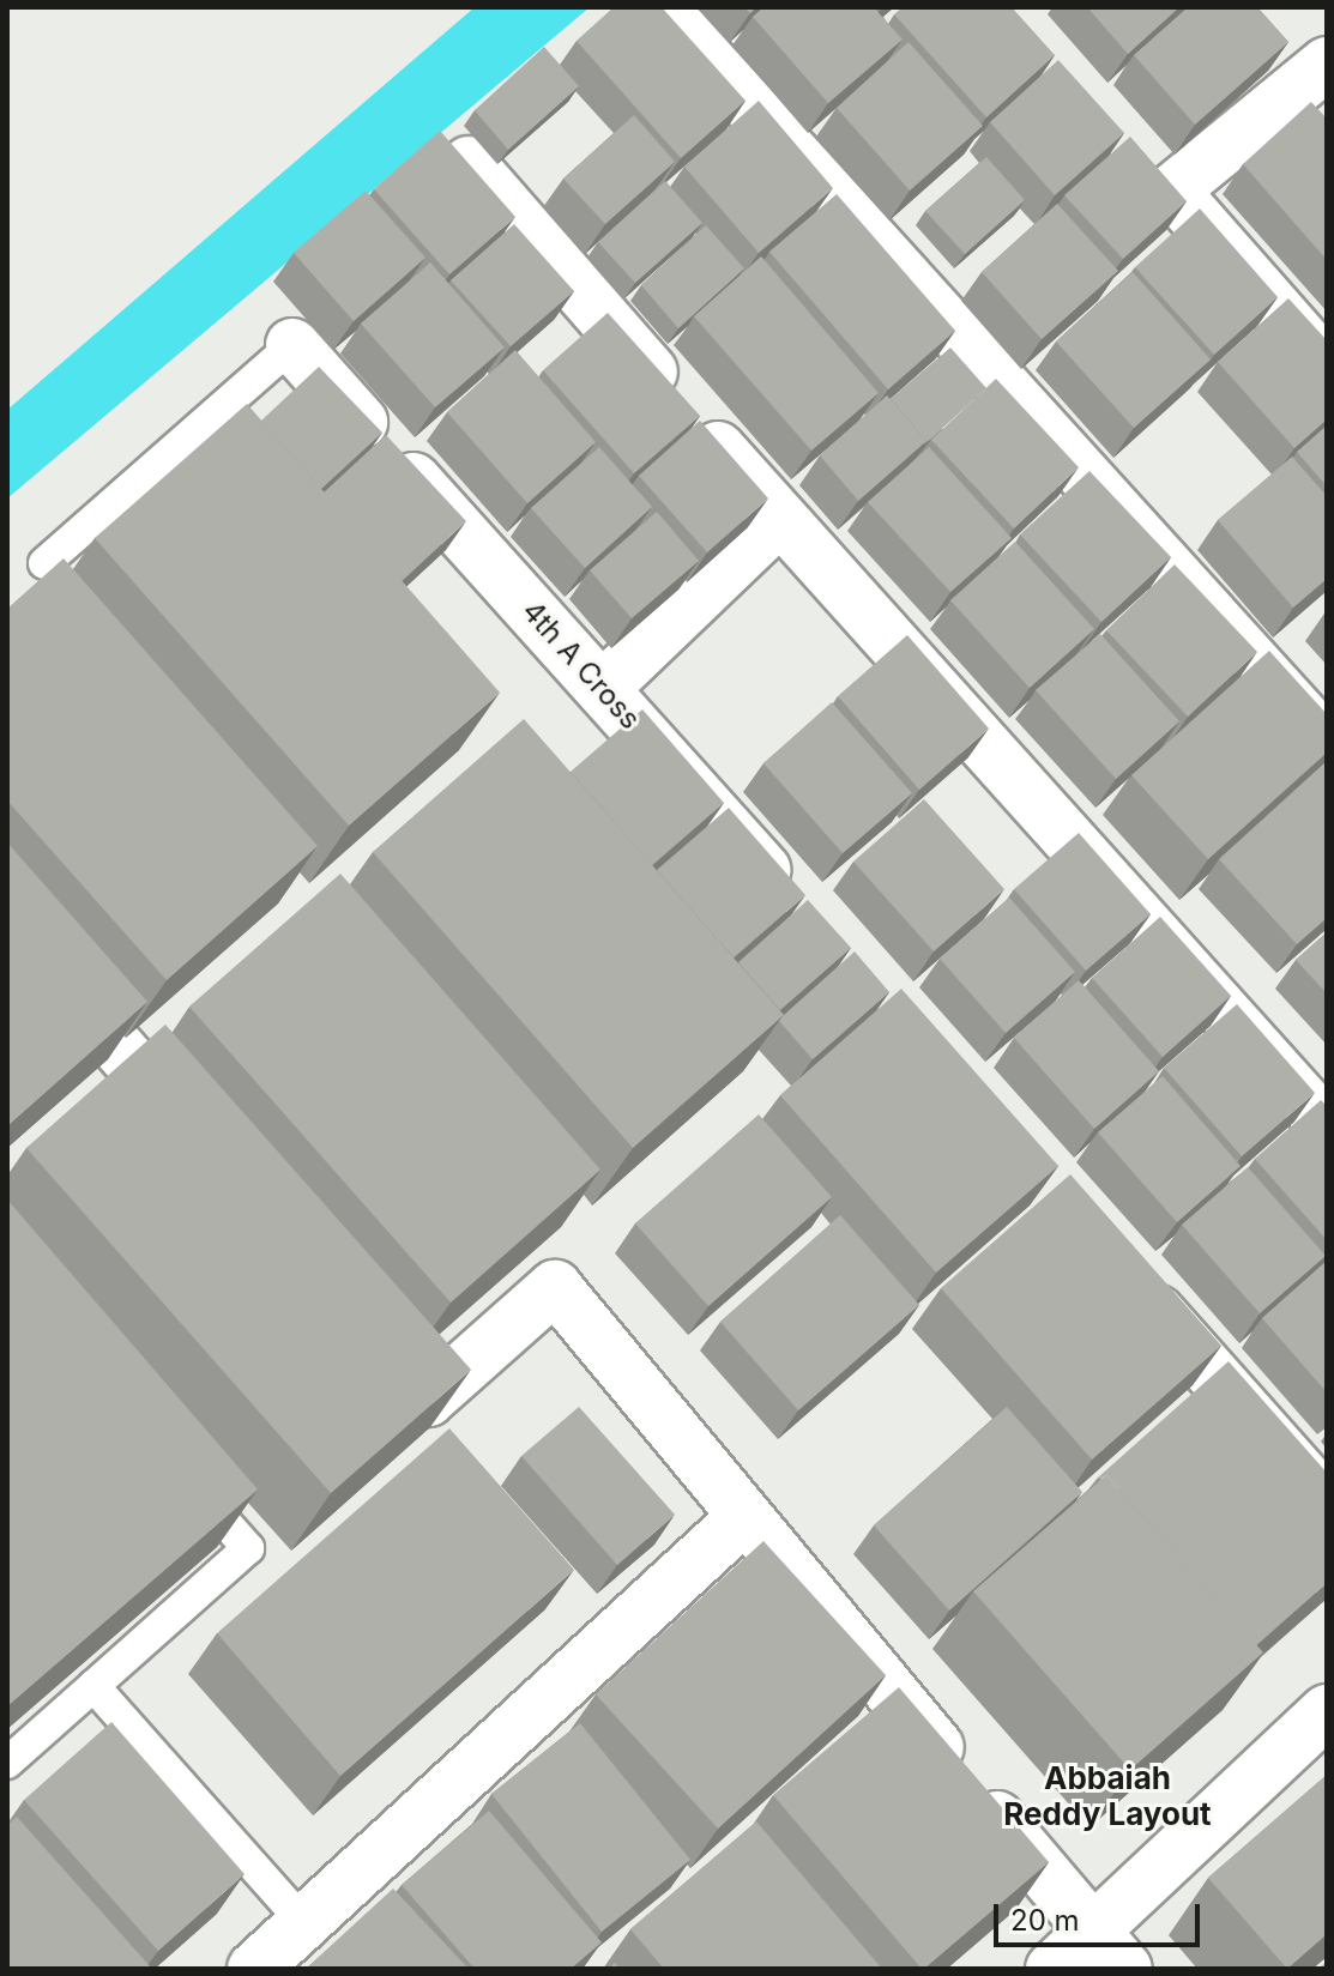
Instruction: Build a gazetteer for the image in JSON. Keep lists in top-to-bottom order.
{
  "streets": {
    "street": ["4th A Cross"]
  },
  "districts": ["Abbaiah Reddy Layout"],
  "scale_bar": "20 m"
}
